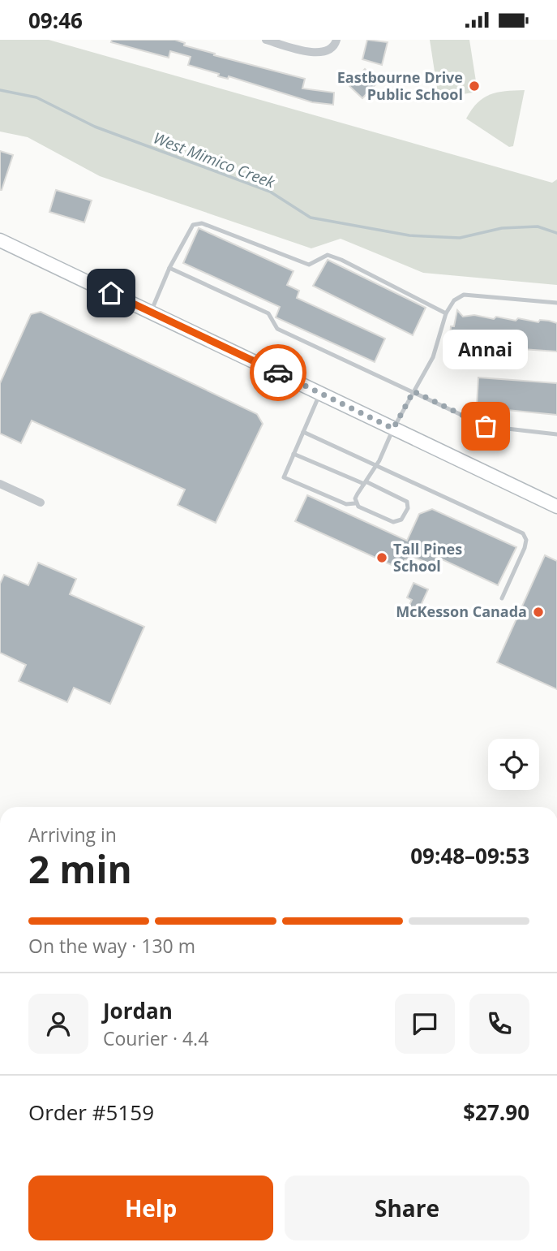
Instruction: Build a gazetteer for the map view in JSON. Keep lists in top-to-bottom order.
{
  "water": ["West Mimico Creek"],
  "places": [
    "Eastbourne Drive Public School",
    "Annai",
    "Tall Pines School",
    "McKesson Canada"
  ],
  "page": {
    "status": "09:46",
    "bubble": "Annai",
    "heading": ["2 min", "Arriving in", "09:48–09:53"],
    "panel": [
      "Jordan",
      "Courier · 4.4",
      "Order #5159",
      "$27.90"
    ],
    "bar": "On the way · 130 m",
    "buttons": ["Help", "Share"]
  }
}
